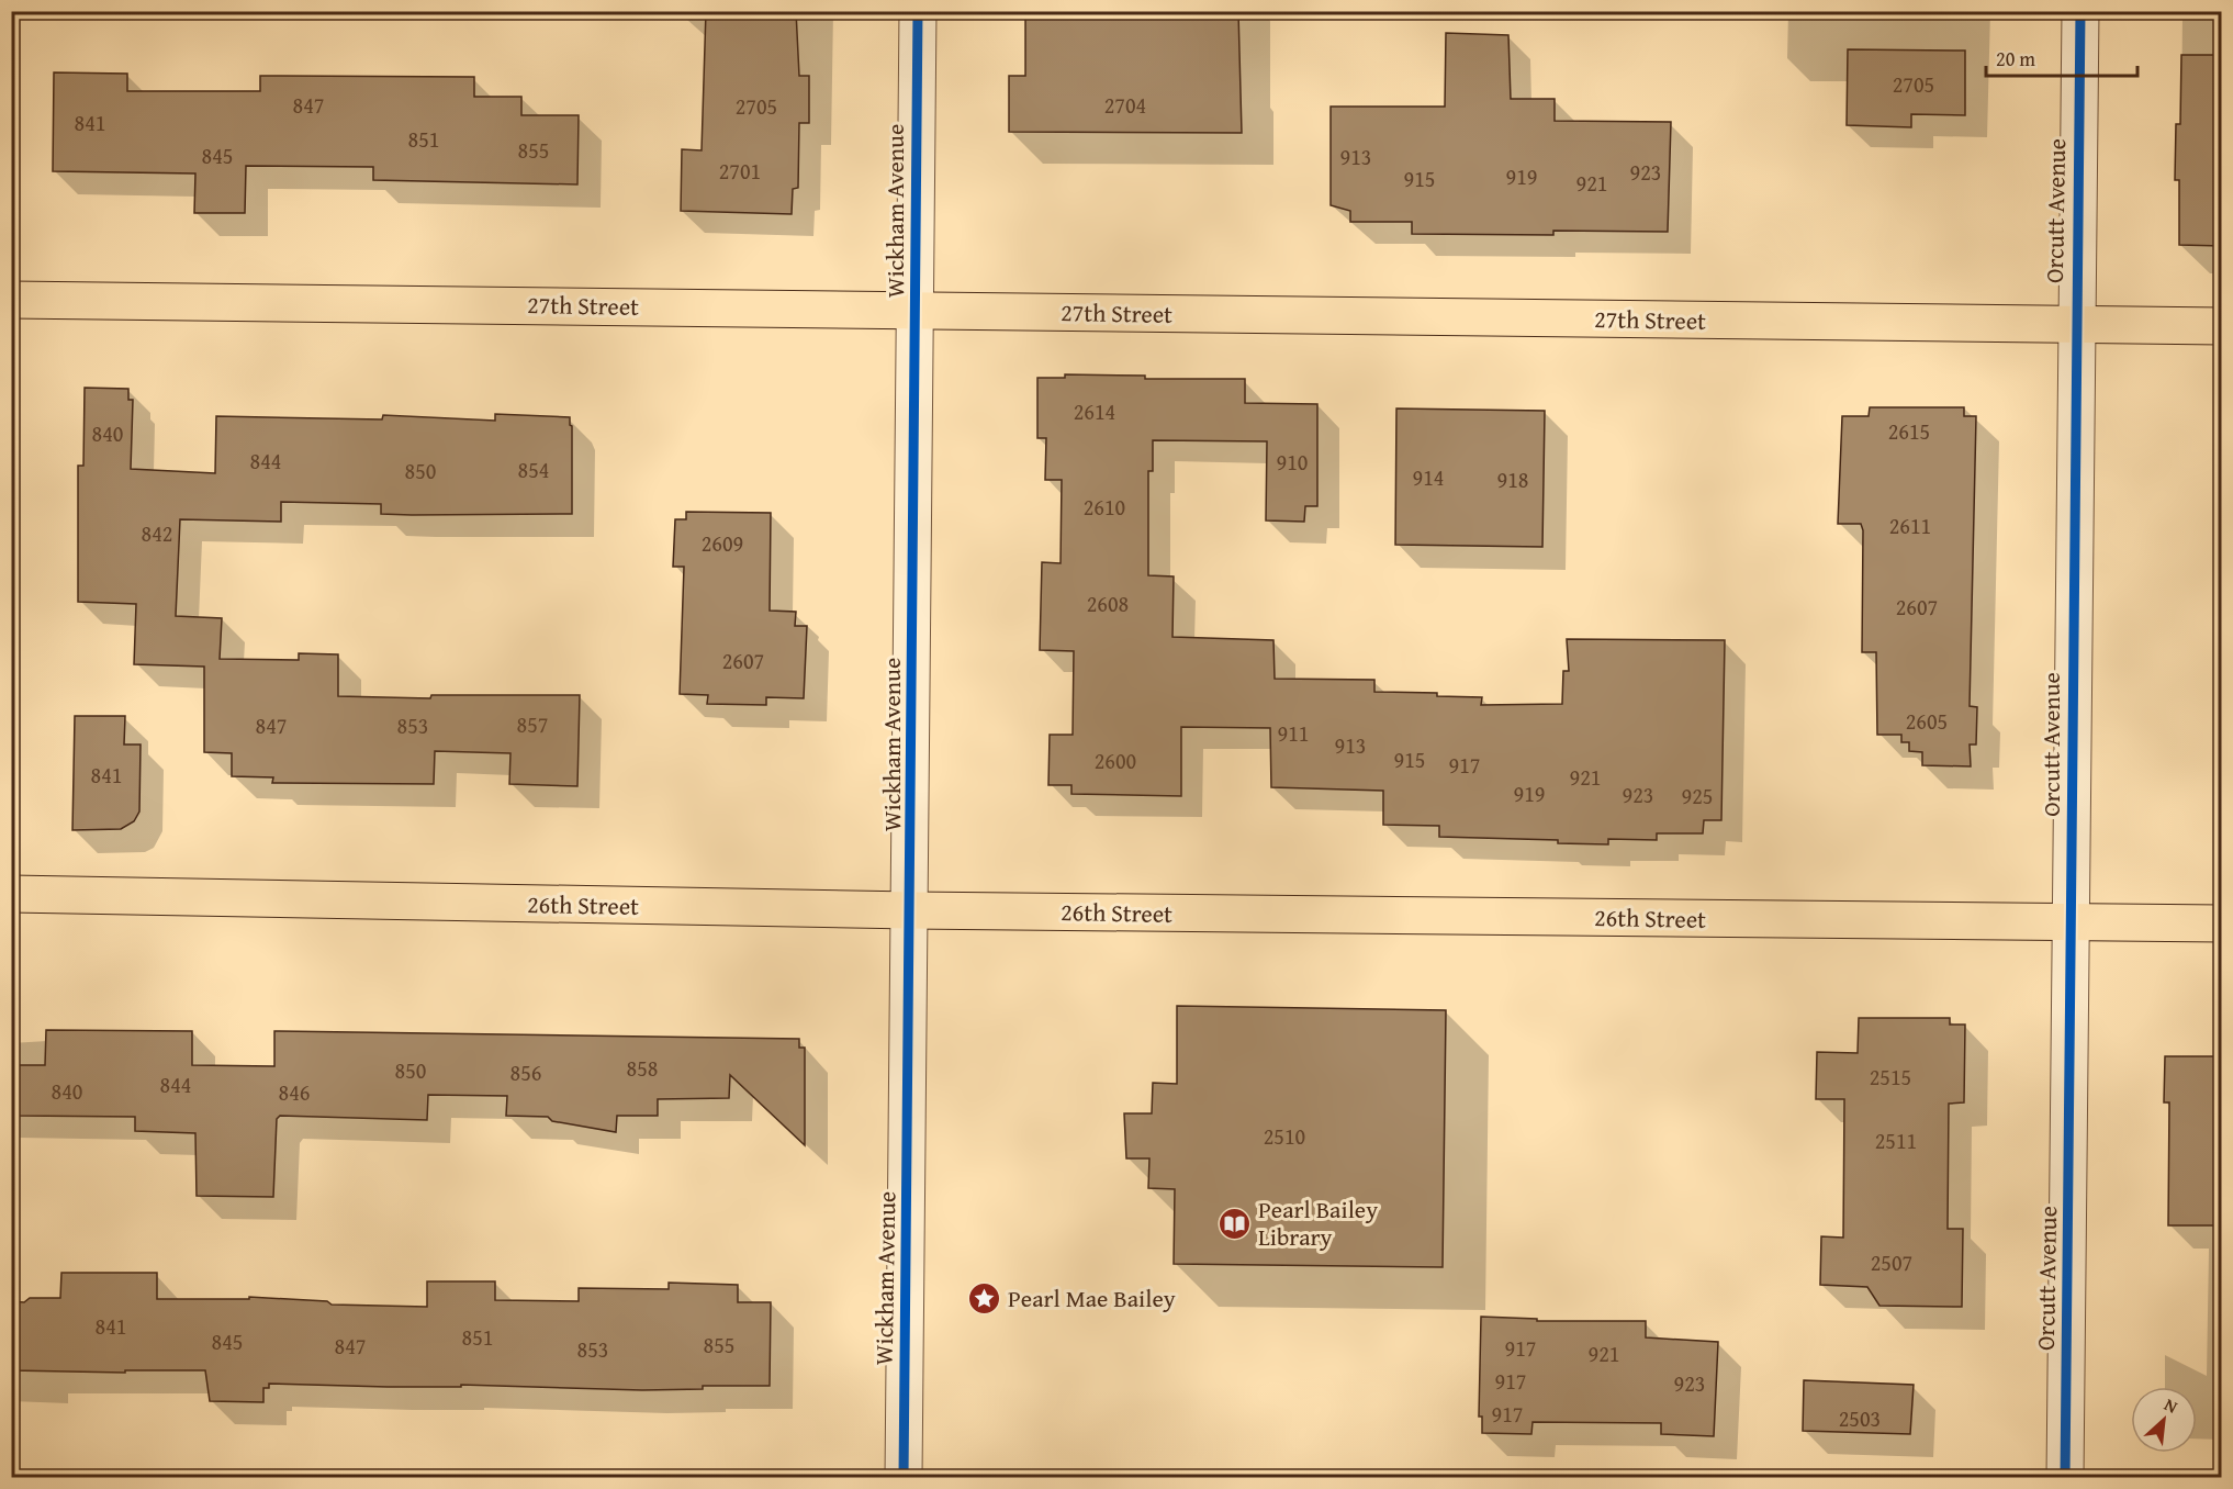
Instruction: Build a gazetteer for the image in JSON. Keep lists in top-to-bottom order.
{
  "streets": {
    "main road": ["27th Street", "26th Street"],
    "street": ["Wickham Avenue", "Orcutt Avenue"]
  },
  "crossings": [
    ["Wickham Avenue", "27th Street"],
    ["Wickham Avenue", "26th Street"],
    ["Orcutt Avenue", "27th Street"],
    ["Orcutt Avenue", "26th Street"]
  ],
  "places": {
    "library": ["Pearl Bailey Library"],
    "place": ["Pearl Mae Bailey"]
  },
  "house_numbers": [
    "2705",
    "847",
    "2704",
    "2705",
    "841",
    "851",
    "855",
    "845",
    "913",
    "2701",
    "923",
    "919",
    "915",
    "921",
    "2614",
    "2615",
    "840",
    "844",
    "910",
    "854",
    "850",
    "914",
    "918",
    "2610",
    "2611",
    "842",
    "2609",
    "2608",
    "2607",
    "2607",
    "2605",
    "857",
    "847",
    "853",
    "911",
    "913",
    "915",
    "2600",
    "917",
    "841",
    "921",
    "919",
    "923",
    "925",
    "858",
    "850",
    "856",
    "2515",
    "844",
    "840",
    "846",
    "2510",
    "2511",
    "2507",
    "841",
    "851",
    "845",
    "855",
    "847",
    "917",
    "853",
    "921",
    "917",
    "923",
    "917",
    "2503"
  ],
  "scale_bar": "20 m",
  "north": "top right"
}
